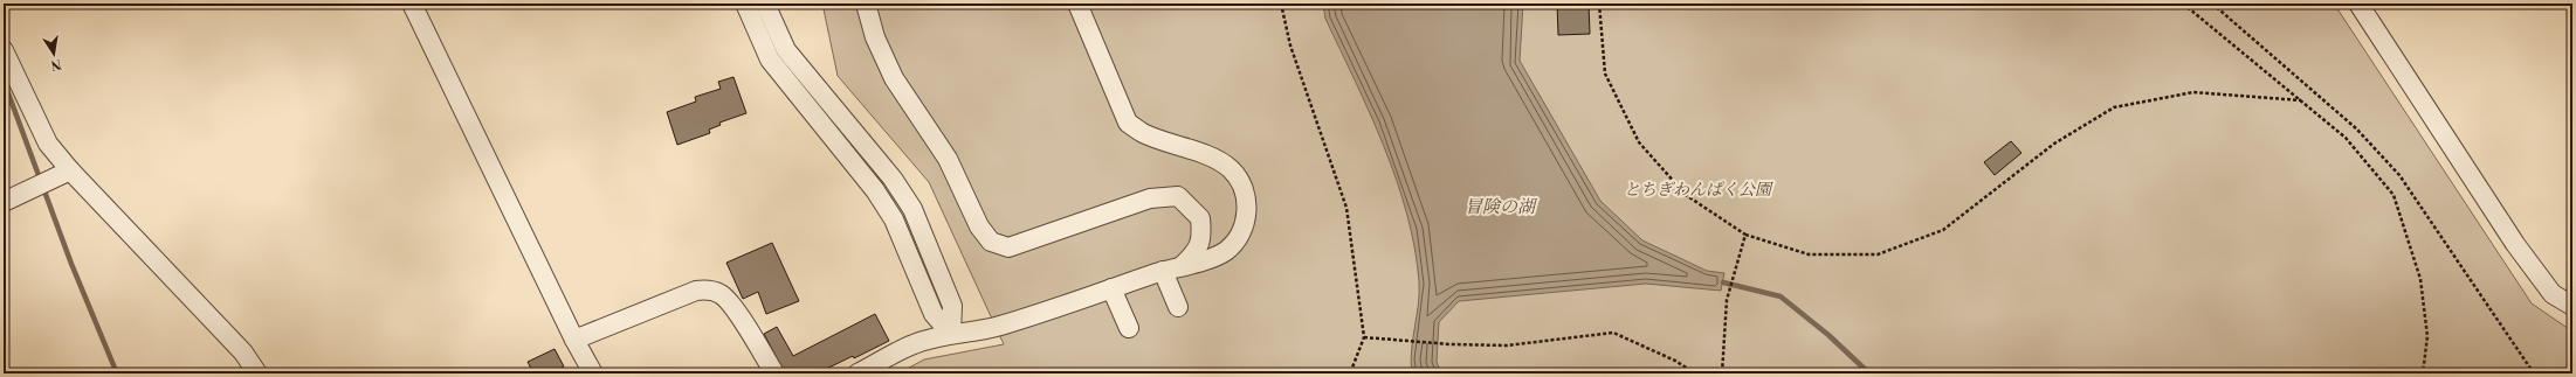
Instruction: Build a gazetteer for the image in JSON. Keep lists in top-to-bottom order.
{
  "water": ["冒険の湖"],
  "parks": ["とちぎわんぱく公園"],
  "north": "bottom"
}
